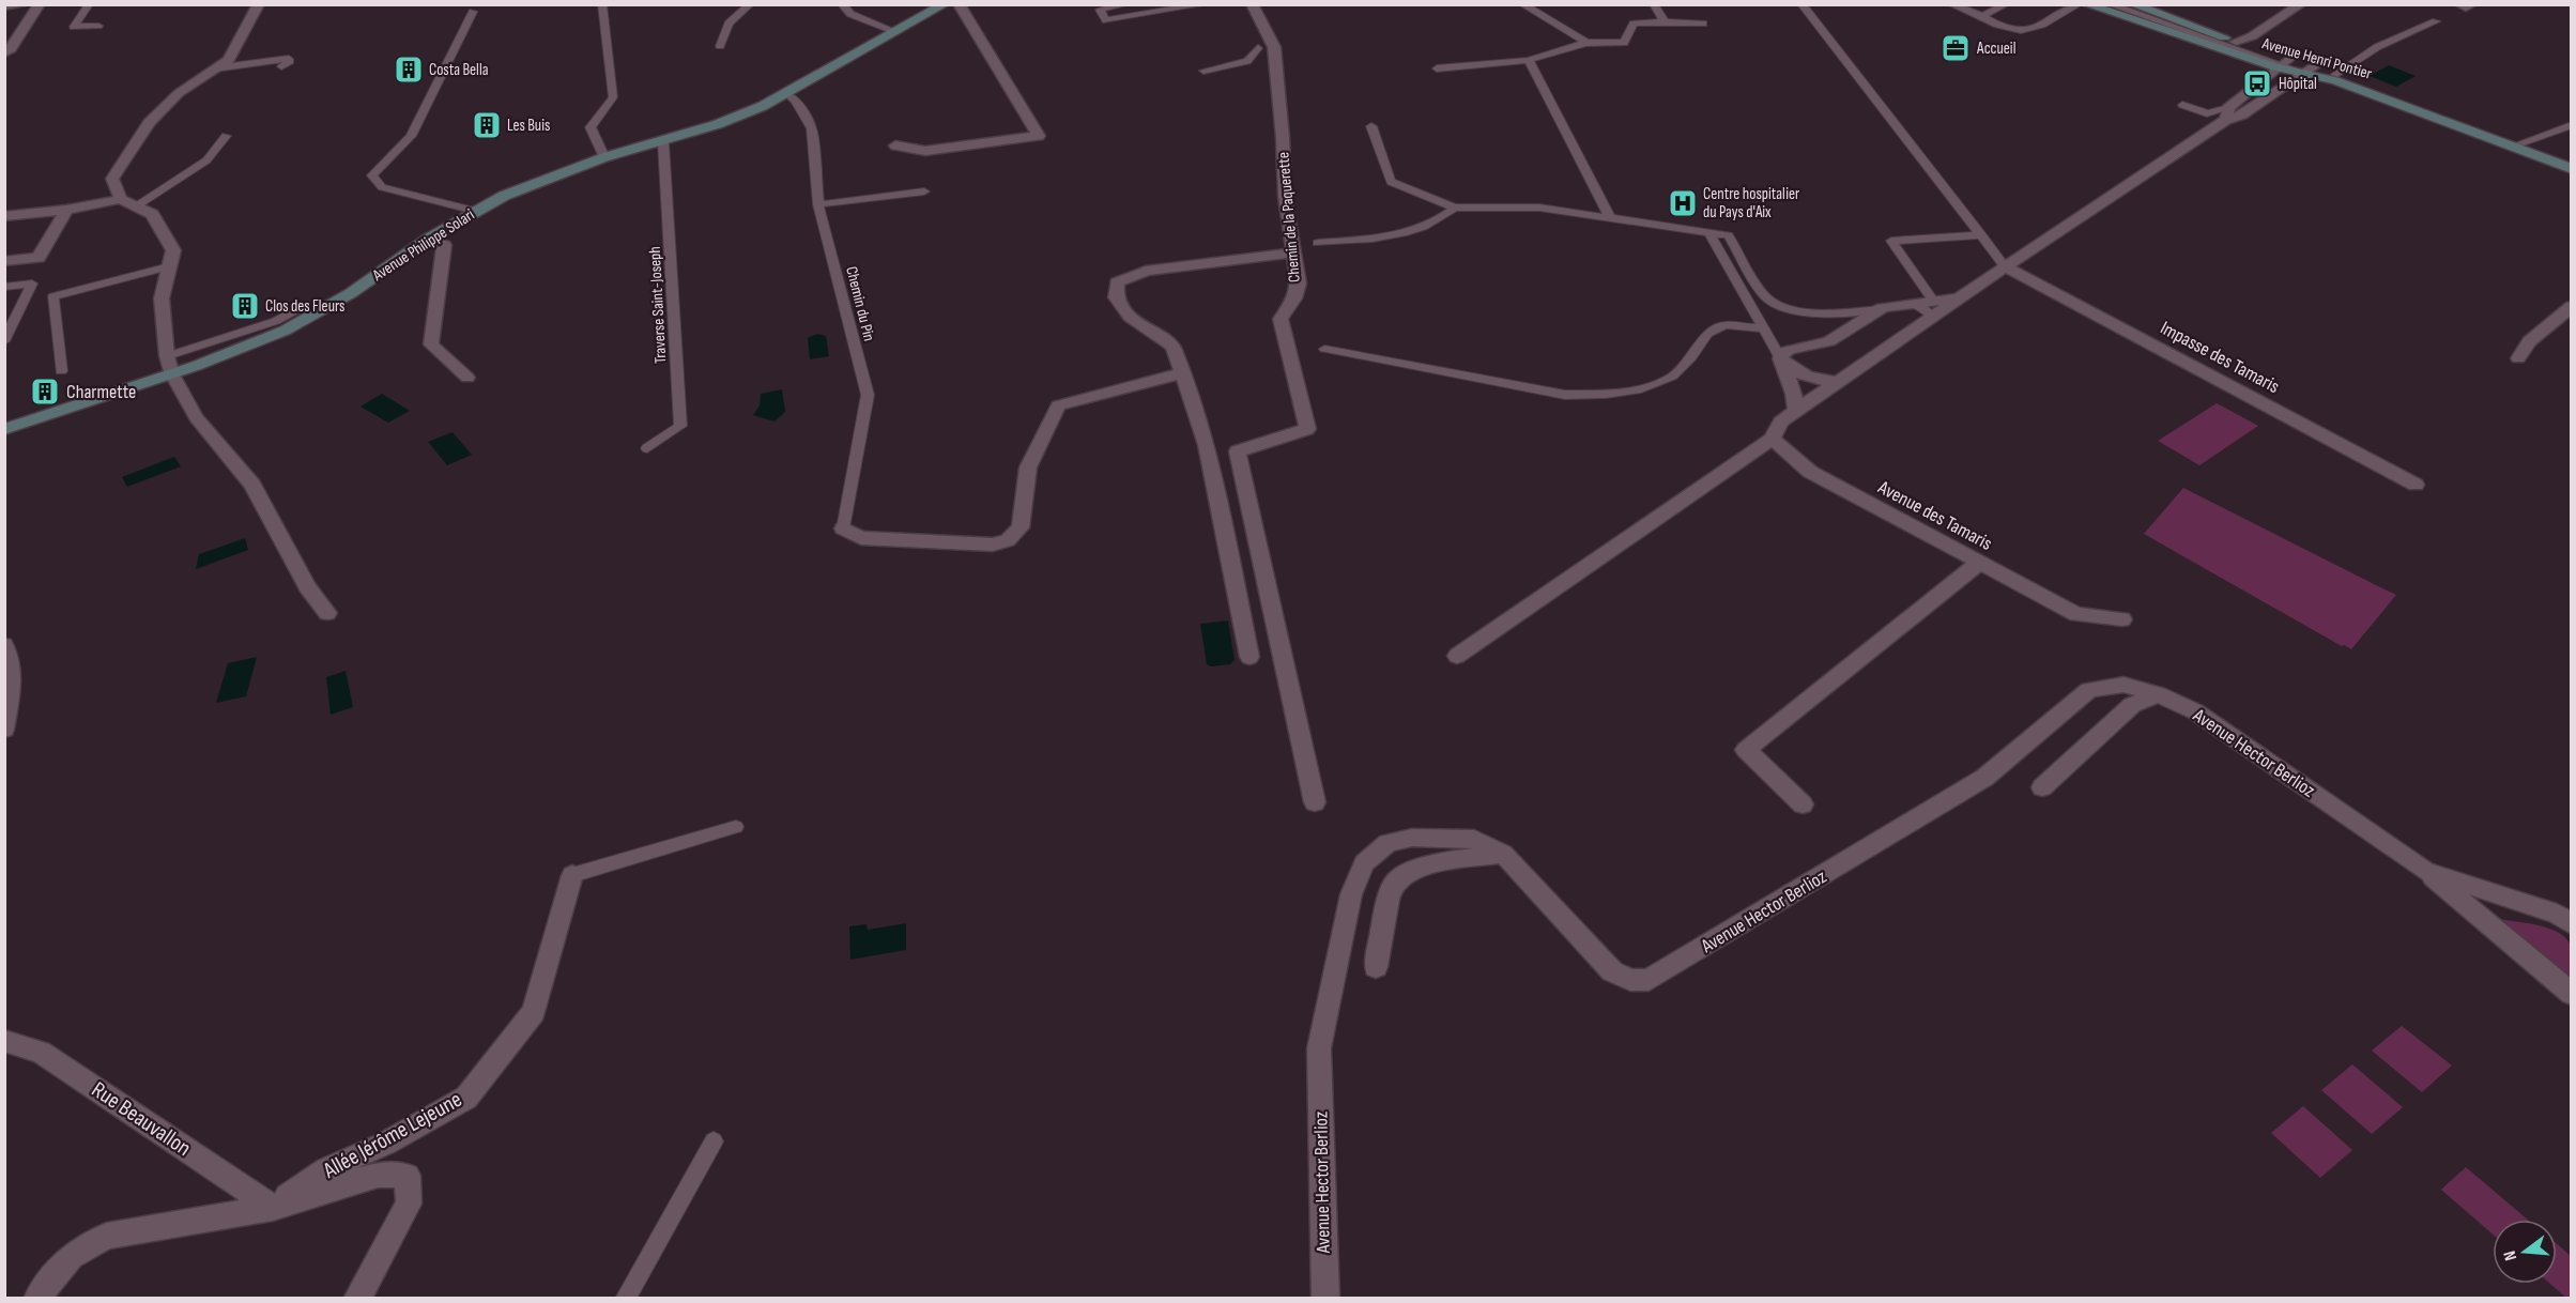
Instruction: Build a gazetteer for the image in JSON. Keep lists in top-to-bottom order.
{
  "streets": {
    "main road": ["Avenue Henri Pontier", "Avenue Philippe Solari"],
    "street": [
      "Chemin de la Paquerette",
      "Impasse des Tamaris",
      "Avenue des Tamaris",
      "Avenue Hector Berlioz",
      "Rue Beauvallon",
      "Allée Jérôme Lejeune"
    ],
    "lane": ["Chemin du Pin", "Traverse Saint-Joseph"]
  },
  "crossings": [
    ["Avenue Philippe Solari", "Chemin du Pin"],
    ["Avenue Philippe Solari", "Traverse Saint-Joseph"],
    ["Rue Beauvallon", "Allée Jérôme Lejeune"]
  ],
  "places": {
    "office": ["Accueil"],
    "building": [
      "Costa Bella",
      "Les Buis",
      "Clos des Fleurs",
      "Charmette"
    ],
    "bus stop": ["Hôpital"],
    "hospital": ["Centre hospitalier du Pays d'Aix"]
  },
  "north": "left"
}
